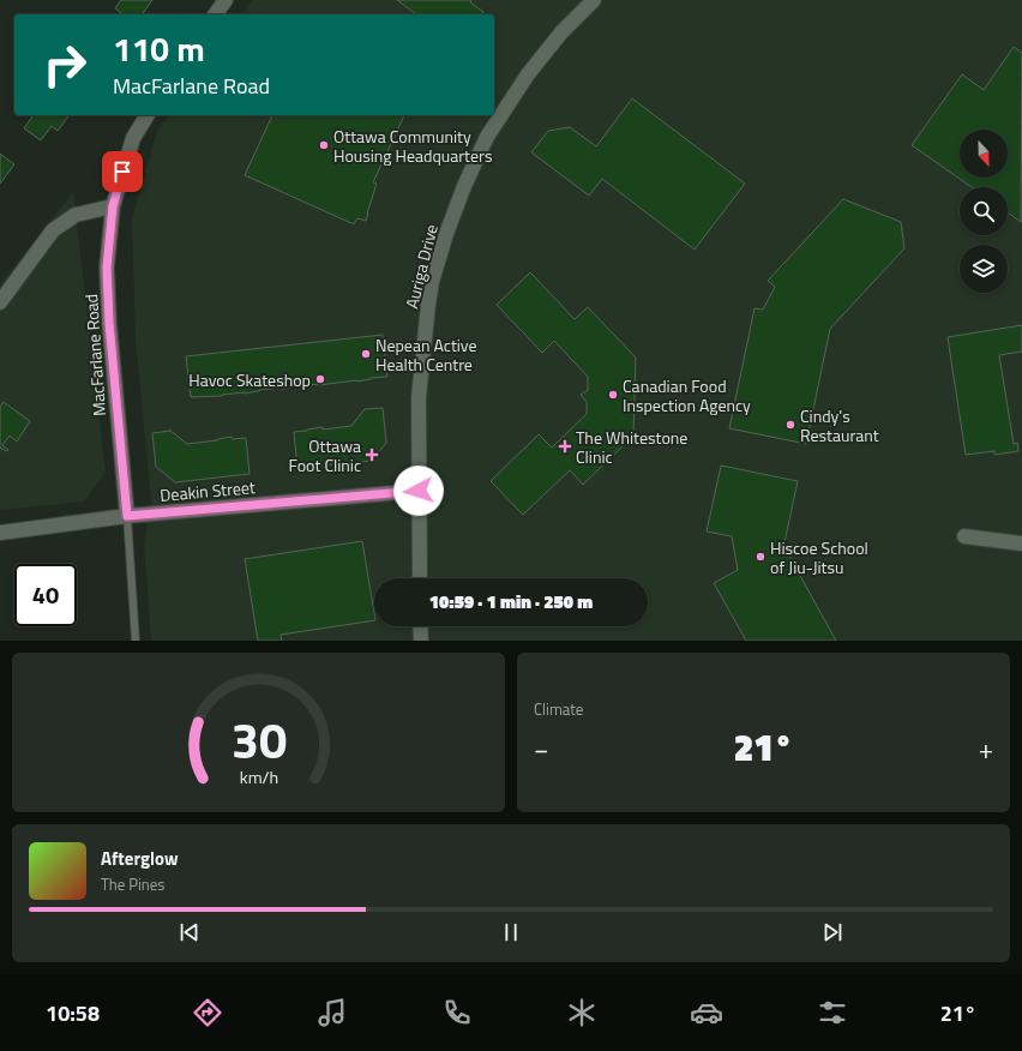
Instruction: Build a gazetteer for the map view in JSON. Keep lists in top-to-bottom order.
{
  "streets": {
    "street": ["Auriga Drive", "MacFarlane Road", "Deakin Street"]
  },
  "crossings": [
    ["Auriga Drive", "Deakin Street"],
    ["MacFarlane Road", "Deakin Street"]
  ],
  "places": {
    "other": [
      "Ottawa Community Housing Headquarters",
      "Nepean Active Health Centre",
      "Havoc Skateshop",
      "Canadian Food Inspection Agency",
      "Cindy's Restaurant",
      "Hiscoe School of Jiu-Jitsu"
    ],
    "health": ["The Whitestone Clinic", "Ottawa Foot Clinic"]
  },
  "north": "bottom",
  "page": {
    "turn": ["110 m", "MacFarlane Road"],
    "limit": "40",
    "trip": "10:59 · 1 min · 250 m",
    "tile": "Climate",
    "heat": ["−", "21°", "+"],
    "song": ["Afterglow", "The Pines"],
    "tabs": ["10:58", "21°"],
    "gauge": ["30", "km/h"]
  }
}
